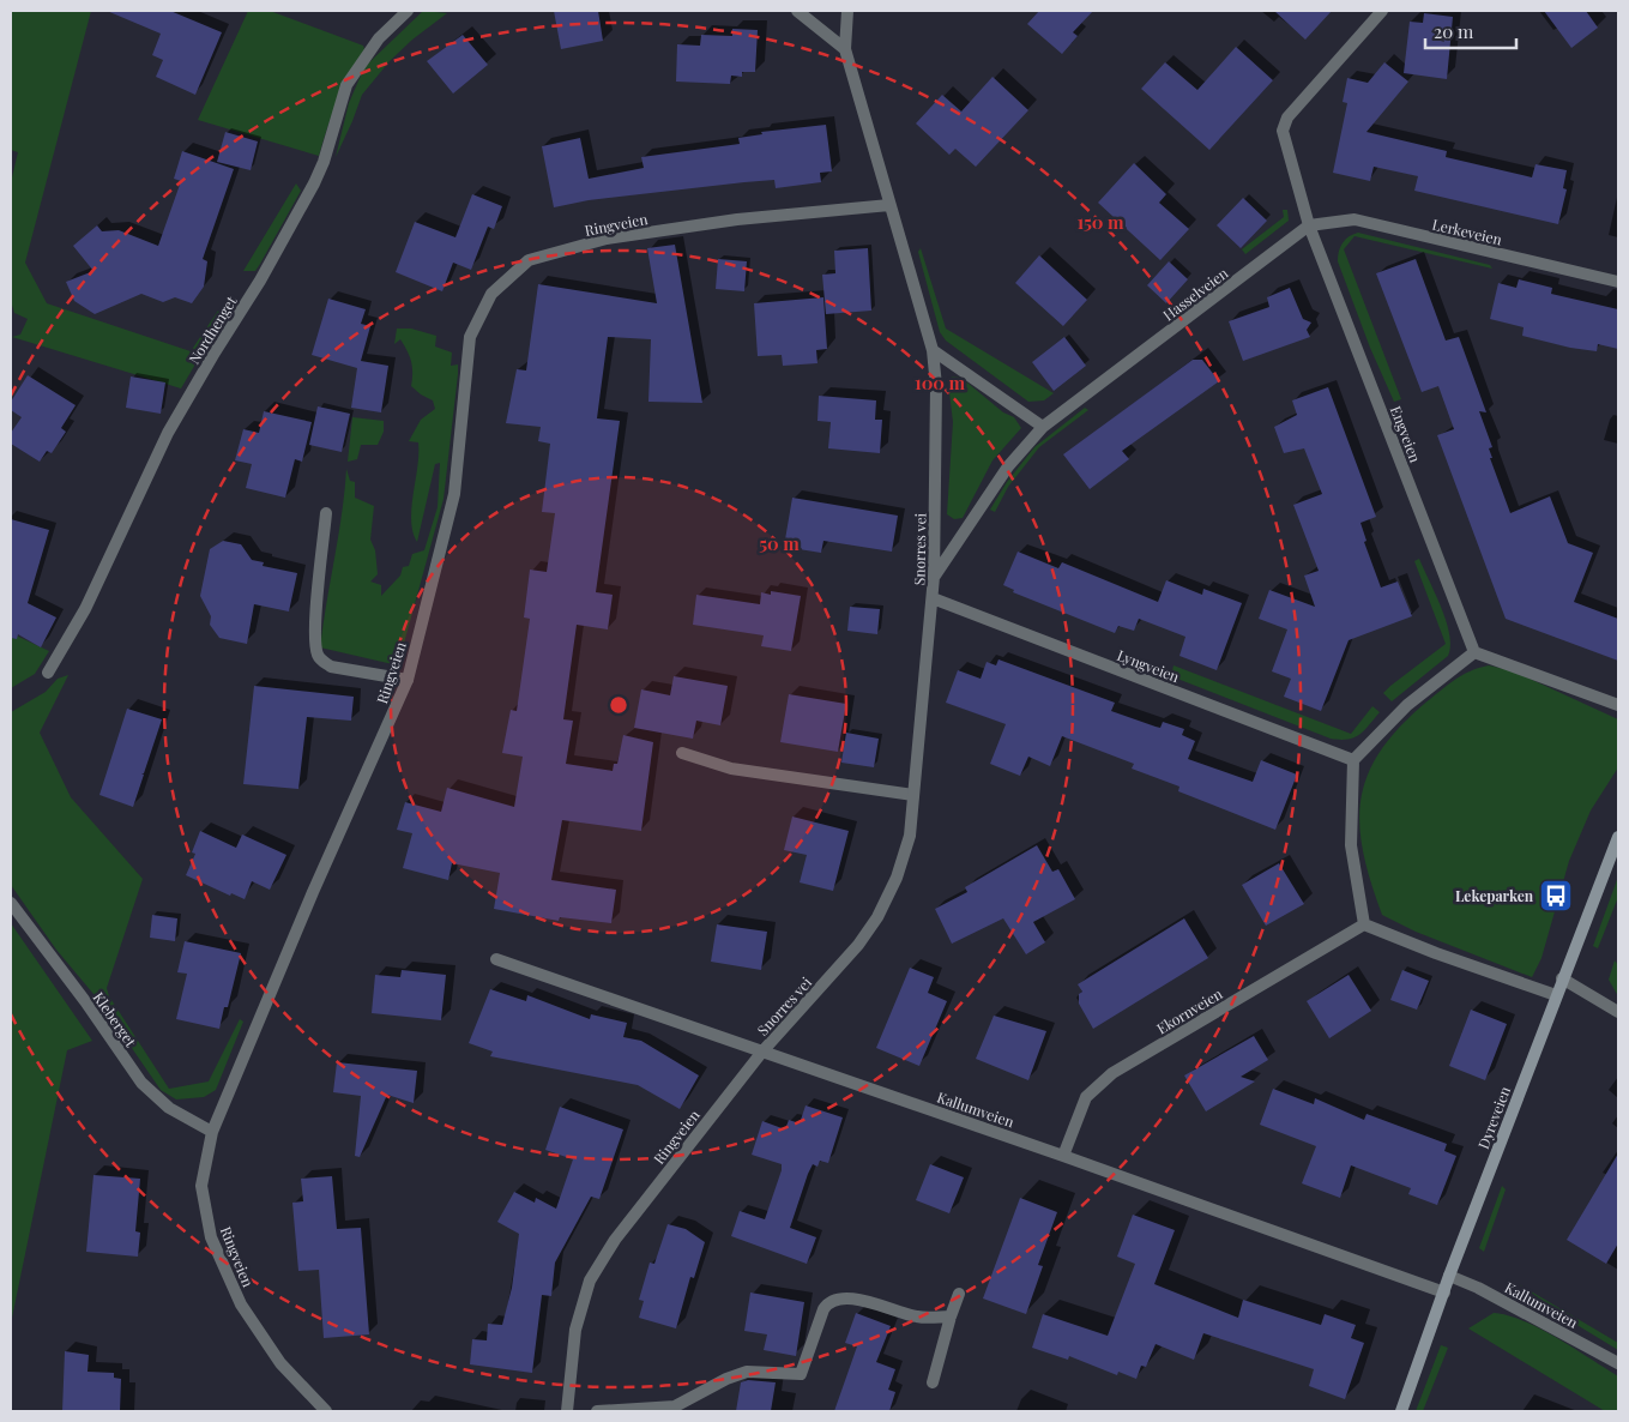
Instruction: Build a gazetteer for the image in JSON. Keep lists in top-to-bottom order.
{
  "streets": {
    "main road": ["Dyreveien"],
    "street": [
      "Ringveien",
      "Lerkeveien",
      "Hasselveien",
      "Nordhenget",
      "Engveien",
      "Snorres vei",
      "Lyngveien",
      "Ekornveien",
      "Kleberget",
      "Kallumveien"
    ]
  },
  "crossings": [
    ["Ringveien", "Snorres vei"],
    ["Ringveien", "Kleberget"],
    ["Ringveien", "Kallumveien"],
    ["Lerkeveien", "Hasselveien"],
    ["Lerkeveien", "Engveien"],
    ["Hasselveien", "Engveien"],
    ["Hasselveien", "Snorres vei"],
    ["Snorres vei", "Lyngveien"],
    ["Snorres vei", "Kallumveien"],
    ["Ekornveien", "Kallumveien"],
    ["Kallumveien", "Dyreveien"]
  ],
  "places": {
    "bus stop": ["Lekeparken"]
  },
  "scale_bar": "20 m",
  "rings": ["150 m", "100 m", "50 m"]
}
